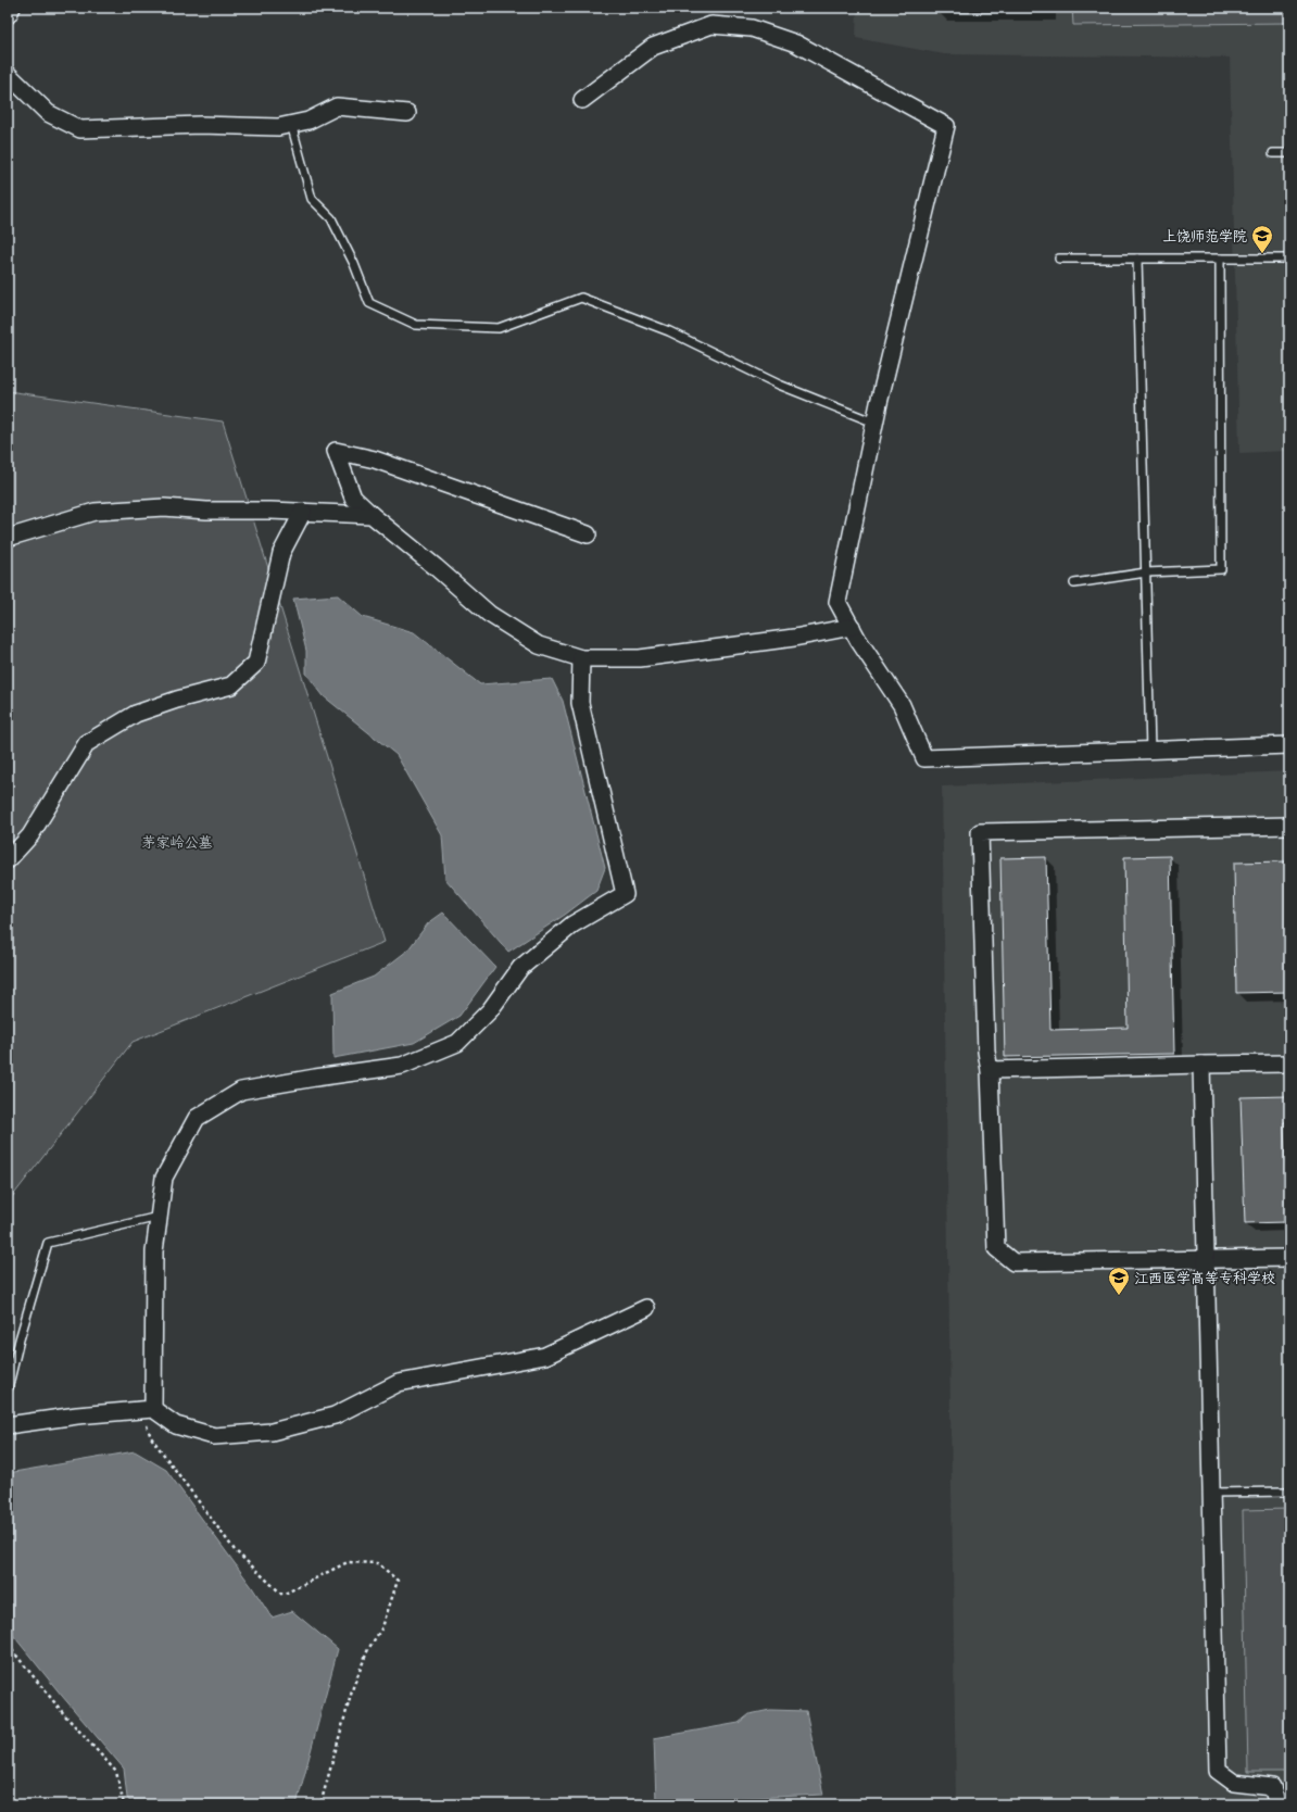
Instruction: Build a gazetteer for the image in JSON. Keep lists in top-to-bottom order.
{
  "parks": ["茅家岭公墓"],
  "places": {
    "school or university": ["上饶师范学院", "江西医学高等专科学校"]
  }
}
